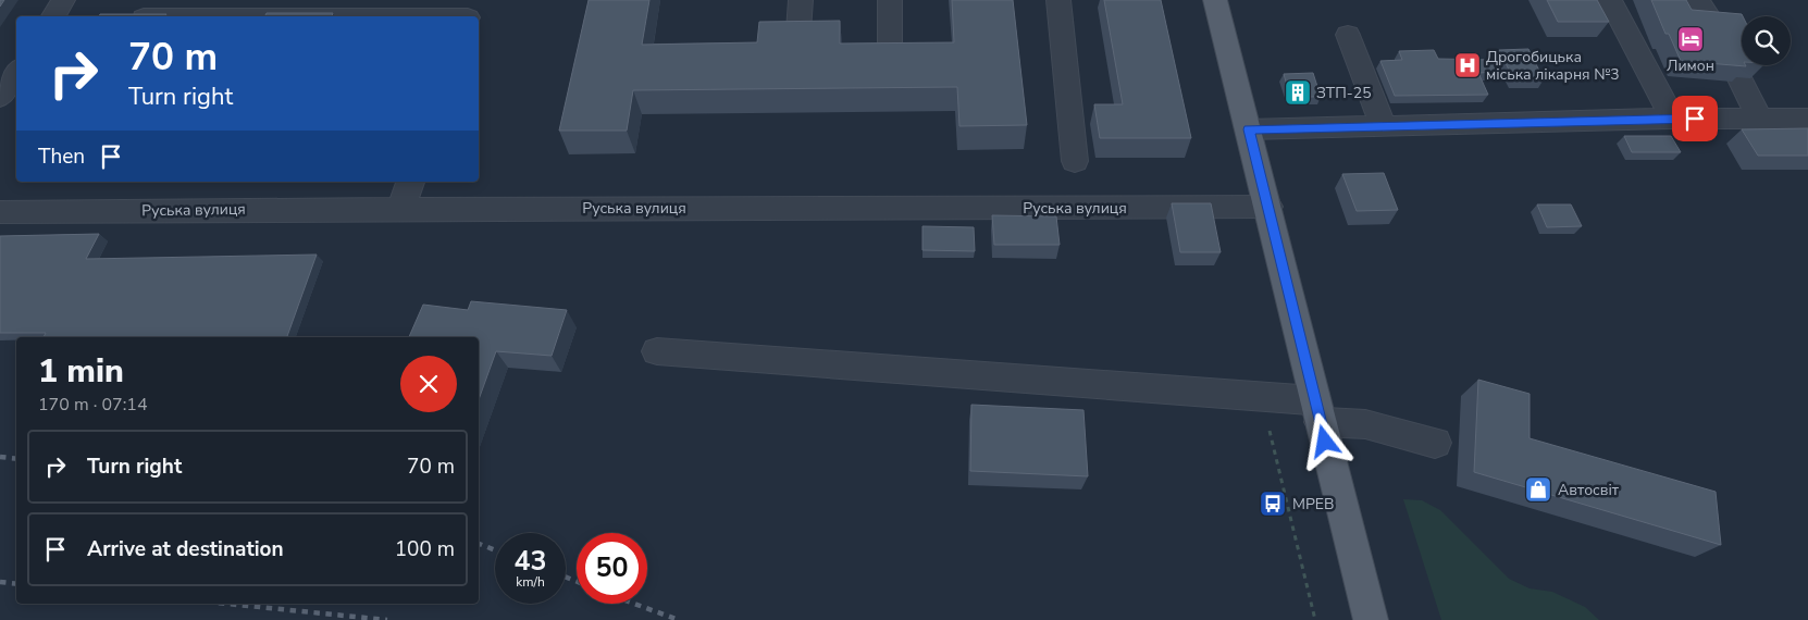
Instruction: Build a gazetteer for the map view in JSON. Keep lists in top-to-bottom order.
{
  "streets": {
    "street": ["Руська вулиця"]
  },
  "places": {
    "hotel": ["Лимон"],
    "hospital": ["Дрогобицька міська лікарня №3"],
    "building": ["ЗТП-25"],
    "shop": ["Автосвіт"],
    "bus stop": ["МРЕВ"]
  },
  "page": {
    "turn": ["70 m", "Turn right"],
    "then": "Then",
    "heading": ["1 min", "170 m · 07:14"],
    "list": [
      {
        "name": "Turn right",
        "value": "70 m"
      },
      {
        "name": "Arrive at destination",
        "value": "100 m"
      }
    ],
    "speed": "43 km/h",
    "limit": "50"
  }
}
